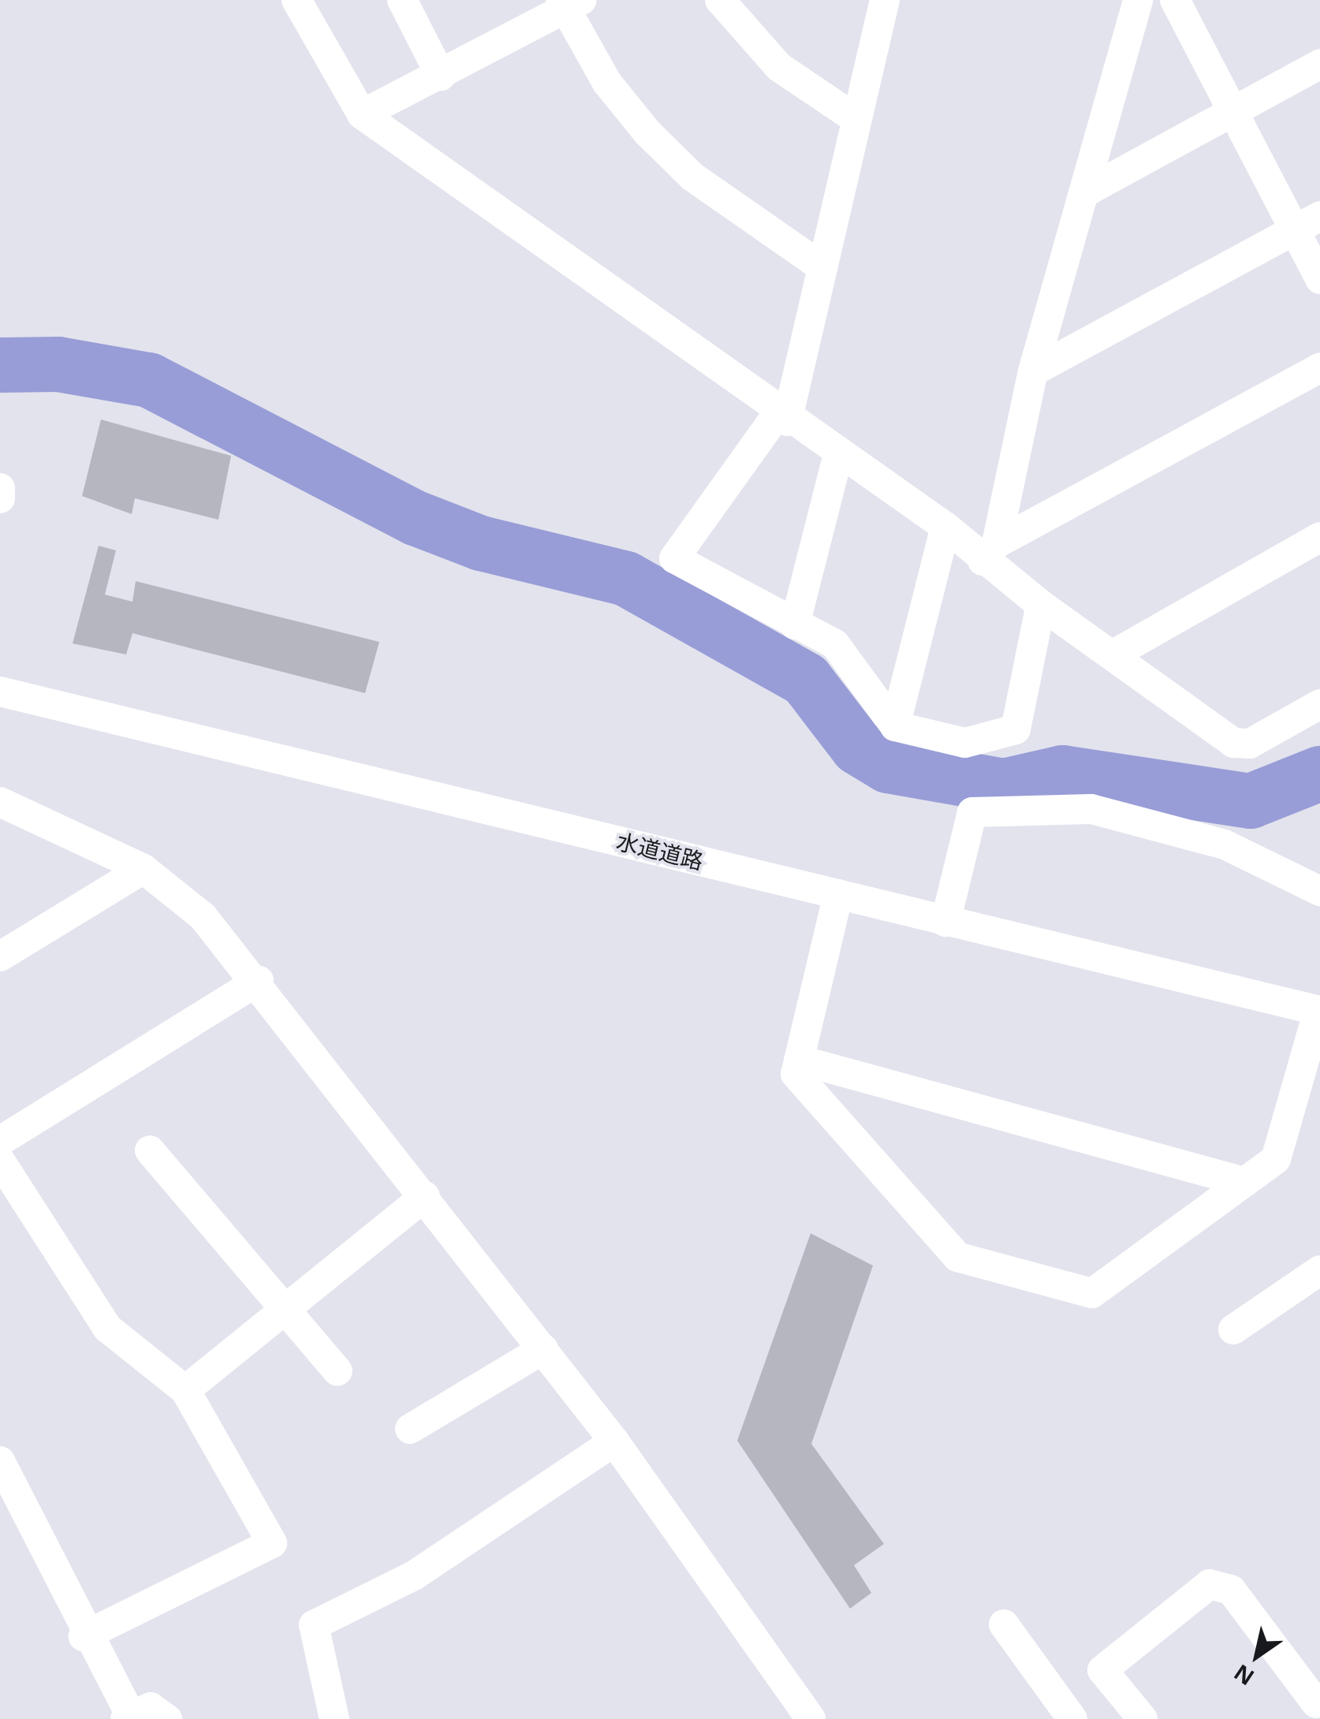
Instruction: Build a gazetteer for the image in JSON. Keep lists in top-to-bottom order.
{
  "streets": {
    "street": ["水道道路"]
  },
  "north": "bottom left"
}
